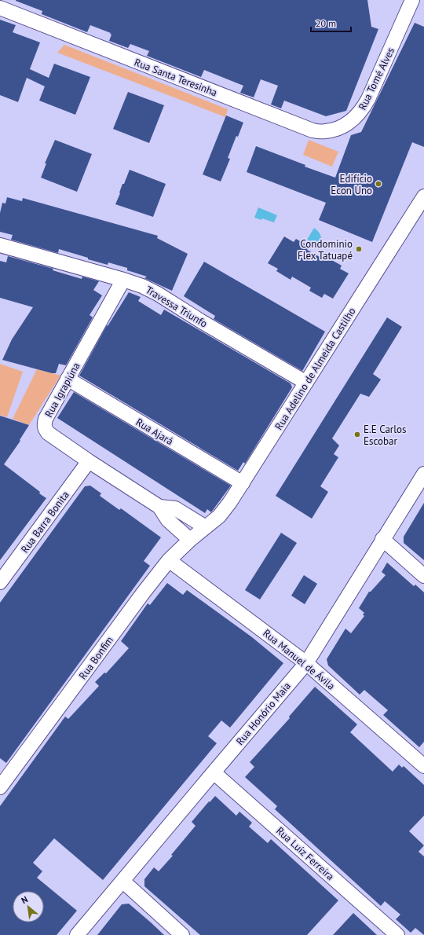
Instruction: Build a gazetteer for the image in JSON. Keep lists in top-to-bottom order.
{
  "streets": {
    "street": [
      "Rua Santa Teresinha",
      "Rua Tomé Alves",
      "Travessa Triunfo",
      "Rua Adelino de Almeida Castilho",
      "Rua Igrapiúna",
      "Rua Ajará",
      "Rua Barra Bonita",
      "Rua Bonfim",
      "Rua Manuel de Ávila",
      "Rua Honório Maia",
      "Rua Luiz Ferreira"
    ]
  },
  "crossings": [
    ["Rua Santa Teresinha", "Rua Tomé Alves"],
    ["Travessa Triunfo", "Rua Adelino de Almeida Castilho"],
    ["Travessa Triunfo", "Rua Igrapiúna"],
    ["Rua Adelino de Almeida Castilho", "Rua Igrapiúna"],
    ["Rua Adelino de Almeida Castilho", "Rua Ajará"],
    ["Rua Adelino de Almeida Castilho", "Rua Bonfim"],
    ["Rua Igrapiúna", "Rua Ajará"],
    ["Rua Igrapiúna", "Rua Barra Bonita"],
    ["Rua Igrapiúna", "Rua Bonfim"],
    ["Rua Bonfim", "Rua Manuel de Ávila"],
    ["Rua Manuel de Ávila", "Rua Honório Maia"],
    ["Rua Honório Maia", "Rua Luiz Ferreira"]
  ],
  "places": ["Edifício Econ Uno", "Condominio Flex Tatuapé", "E.E Carlos Escobar"],
  "scale_bar": "20 m",
  "north": "top left"
}
